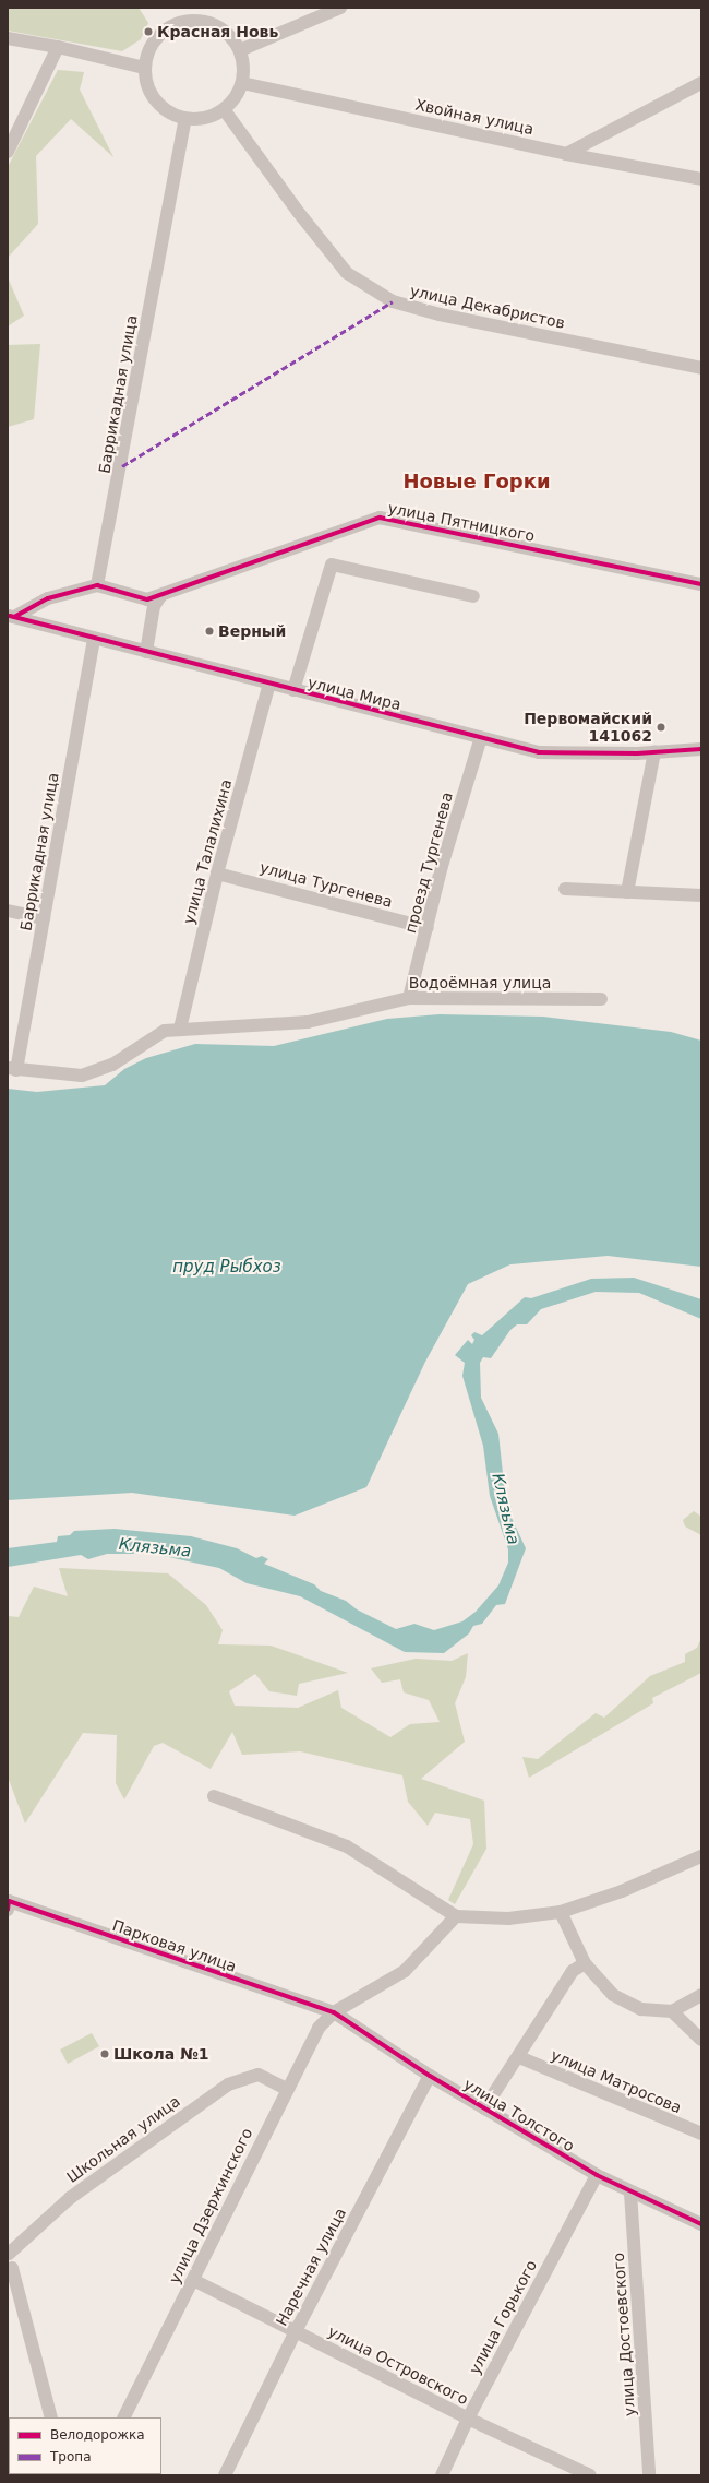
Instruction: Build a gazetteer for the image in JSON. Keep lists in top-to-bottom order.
{
  "streets": {
    "street": [
      "Хвойная улица",
      "улица Декабристов",
      "Баррикадная улица",
      "улица Пятницкого",
      "улица Мира",
      "улица Талалихина",
      "проезд Тургенева",
      "улица Тургенева",
      "Водоёмная улица",
      "Парковая улица",
      "улица Матросова",
      "улица Толстого",
      "Школьная улица",
      "улица Дзержинского",
      "Наречная улица",
      "улица Горького",
      "улица Достоевского",
      "улица Островского"
    ]
  },
  "crossings": [
    ["Хвойная улица", "улица Декабристов"],
    ["Хвойная улица", "Баррикадная улица"],
    ["улица Декабристов", "Баррикадная улица"],
    ["Баррикадная улица", "улица Пятницкого"],
    ["Баррикадная улица", "улица Мира"],
    ["Баррикадная улица", "Водоёмная улица"],
    ["улица Мира", "улица Талалихина"],
    ["улица Мира", "проезд Тургенева"],
    ["улица Талалихина", "улица Тургенева"],
    ["улица Талалихина", "Водоёмная улица"],
    ["проезд Тургенева", "улица Тургенева"],
    ["проезд Тургенева", "Водоёмная улица"],
    ["Парковая улица", "улица Толстого"],
    ["Парковая улица", "улица Дзержинского"],
    ["улица Толстого", "улица Дзержинского"],
    ["улица Толстого", "Наречная улица"],
    ["улица Толстого", "улица Горького"],
    ["улица Толстого", "улица Достоевского"],
    ["Школьная улица", "улица Дзержинского"],
    ["улица Дзержинского", "улица Островского"],
    ["Наречная улица", "улица Островского"],
    ["улица Горького", "улица Островского"]
  ],
  "districts": ["Новые Горки"],
  "water": ["пруд Рыбхоз", "Клязьма"],
  "places": [
    "Красная Новь",
    "Верный",
    "Первомайский 141062",
    "Школа №1"
  ],
  "legend": ["Велодорожка", "Тропа"]
}
